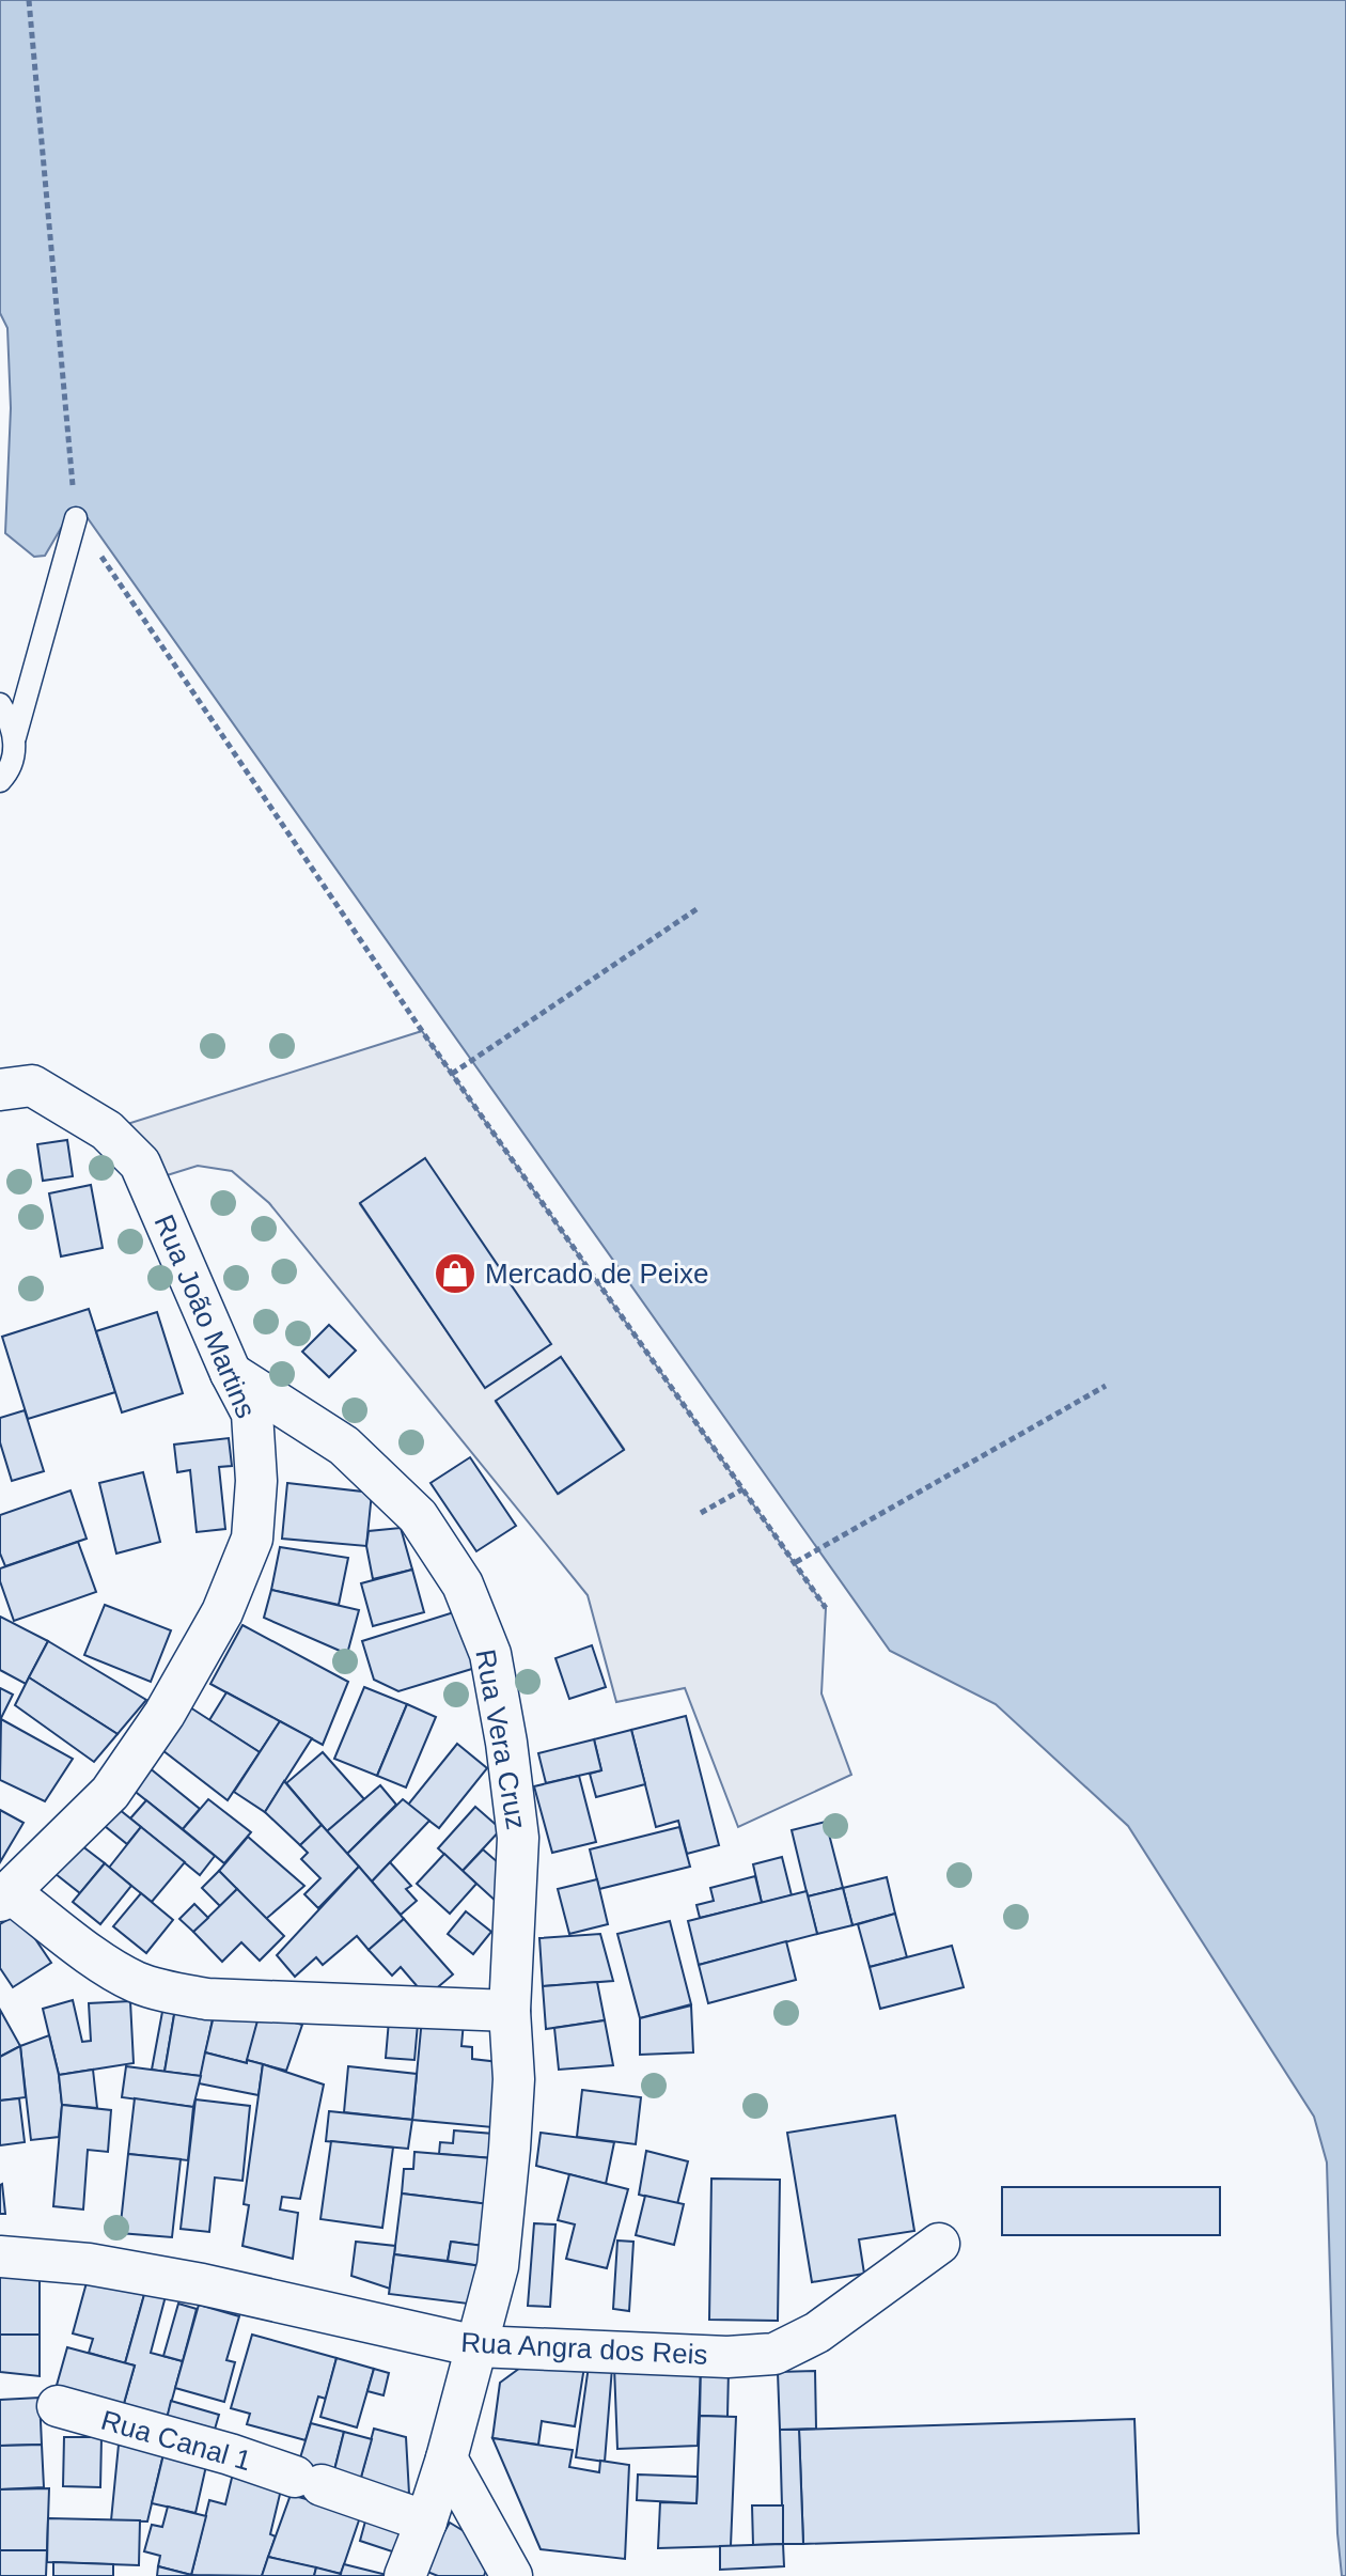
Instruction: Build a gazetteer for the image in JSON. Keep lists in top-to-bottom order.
{
  "streets": {
    "street": [
      "Rua João Martins",
      "Rua Vera Cruz",
      "Rua Angra dos Reis",
      "Rua Canal 1"
    ]
  },
  "crossings": [
    ["Rua João Martins", "Rua Vera Cruz"],
    ["Rua Vera Cruz", "Rua Angra dos Reis"],
    ["Rua Vera Cruz", "Rua Canal 1"]
  ],
  "places": {
    "shop": ["Mercado de Peixe"]
  }
}
